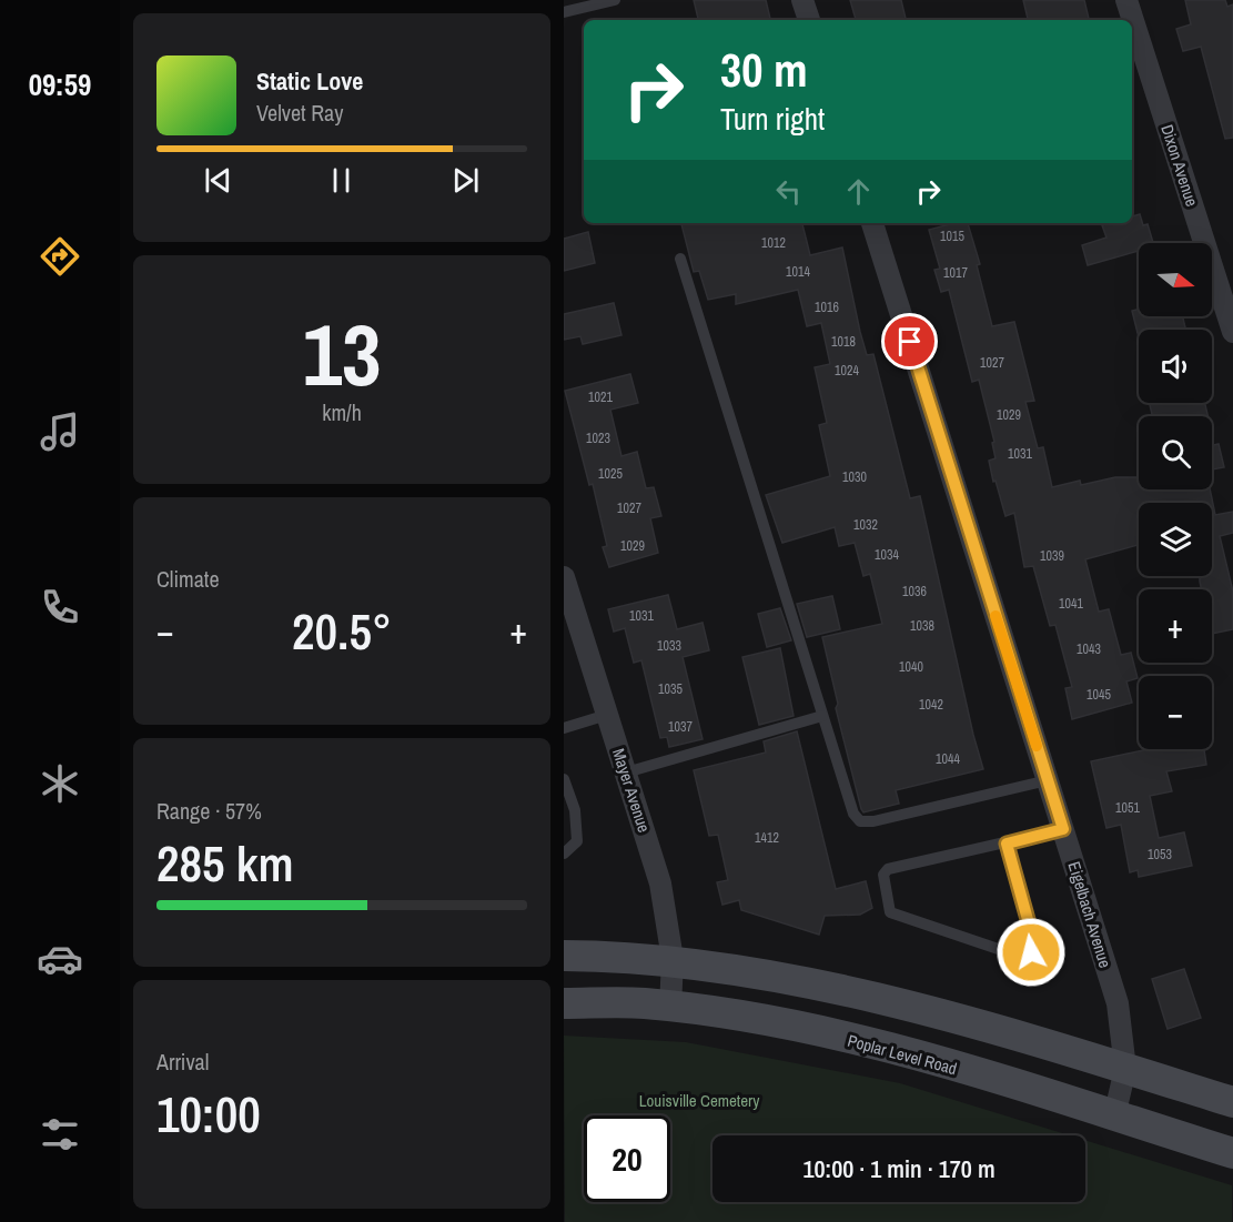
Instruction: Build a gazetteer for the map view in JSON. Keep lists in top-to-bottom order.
{
  "streets": {
    "main road": ["Poplar Level Road"],
    "street": ["Dixon Avenue", "Mayer Avenue", "Eigelbach Avenue"]
  },
  "crossings": [
    ["Mayer Avenue", "Poplar Level Road"],
    ["Eigelbach Avenue", "Poplar Level Road"]
  ],
  "parks": ["Louisville Cemetery"],
  "house_numbers": [
    "1015",
    "1012",
    "1014",
    "1017",
    "1016",
    "1018",
    "1027",
    "1024",
    "1021",
    "1029",
    "1023",
    "1031",
    "1025",
    "1030",
    "1027",
    "1032",
    "1029",
    "1034",
    "1039",
    "1036",
    "1041",
    "1031",
    "1038",
    "1033",
    "1043",
    "1040",
    "1035",
    "1045",
    "1042",
    "1037",
    "1044",
    "1051",
    "1412",
    "1053"
  ],
  "north": "right",
  "page": {
    "tabs": "09:59",
    "turn": ["30 m", "Turn right"],
    "song": ["Static Love", "Velvet Ray"],
    "map_buttons": ["+", "−"],
    "tile": [
      ["13", "km/h"],
      "Climate",
      ["Range · 57%", "285 km"],
      ["Arrival", "10:00"]
    ],
    "heat": ["−", "20.5°", "+"],
    "limit": "20",
    "trip": "10:00 · 1 min · 170 m"
  }
}
